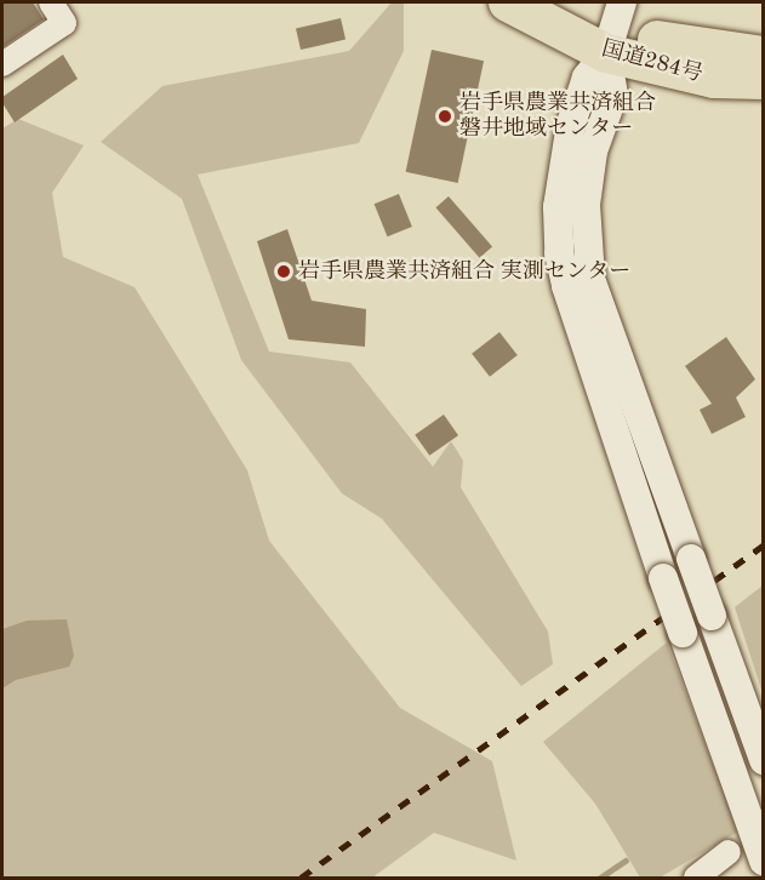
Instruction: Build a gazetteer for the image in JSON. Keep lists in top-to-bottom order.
{
  "streets": {
    "highway": ["国道284号"]
  },
  "places": ["岩手県農業共済組合 磐井地域センター", "岩手県農業共済組合 実測センター"]
}
